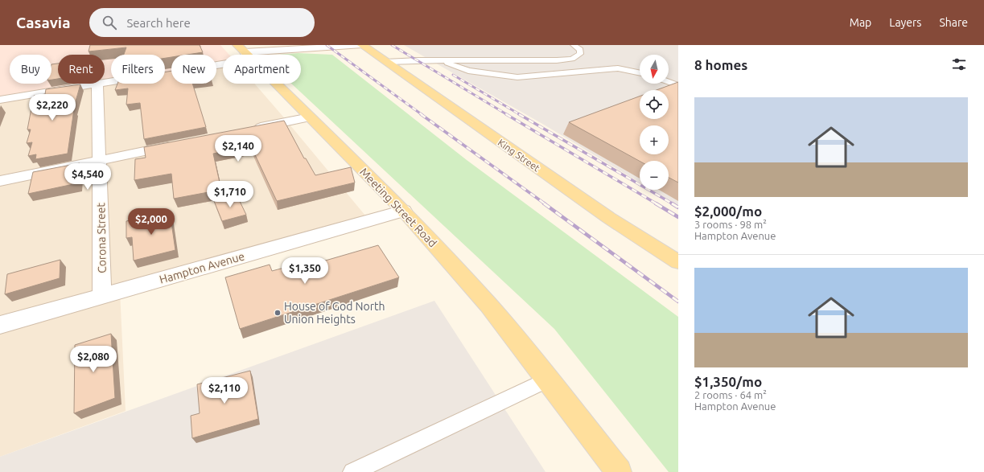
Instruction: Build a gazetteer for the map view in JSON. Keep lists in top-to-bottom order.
{
  "streets": {
    "main road": ["King Street", "Meeting Street Road"],
    "street": ["Corona Street", "Hampton Avenue"]
  },
  "crossings": [
    ["Meeting Street Road", "Hampton Avenue"],
    ["Corona Street", "Hampton Avenue"]
  ],
  "places": ["House of God North Union Heights"],
  "north": "bottom",
  "page": {
    "header": "Casavia",
    "search": "Search here",
    "nav": ["Map", "Layers", "Share"],
    "heading": "8 homes",
    "map_buttons": ["+", "−"],
    "chip": [
      "Buy",
      "Rent",
      "Filters",
      "New",
      "Apartment"
    ],
    "list": [
      {
        "name": "$2,000/mo",
        "note": "3 rooms · 98 m² · Hampton Avenue"
      },
      {
        "name": "$1,350/mo",
        "note": "2 rooms · 64 m² · Hampton Avenue"
      }
    ],
    "price": [
      "$2,220",
      "$2,140",
      "$4,540",
      "$1,710",
      "$2,000",
      "$1,350",
      "$2,080",
      "$2,110"
    ]
  }
}
